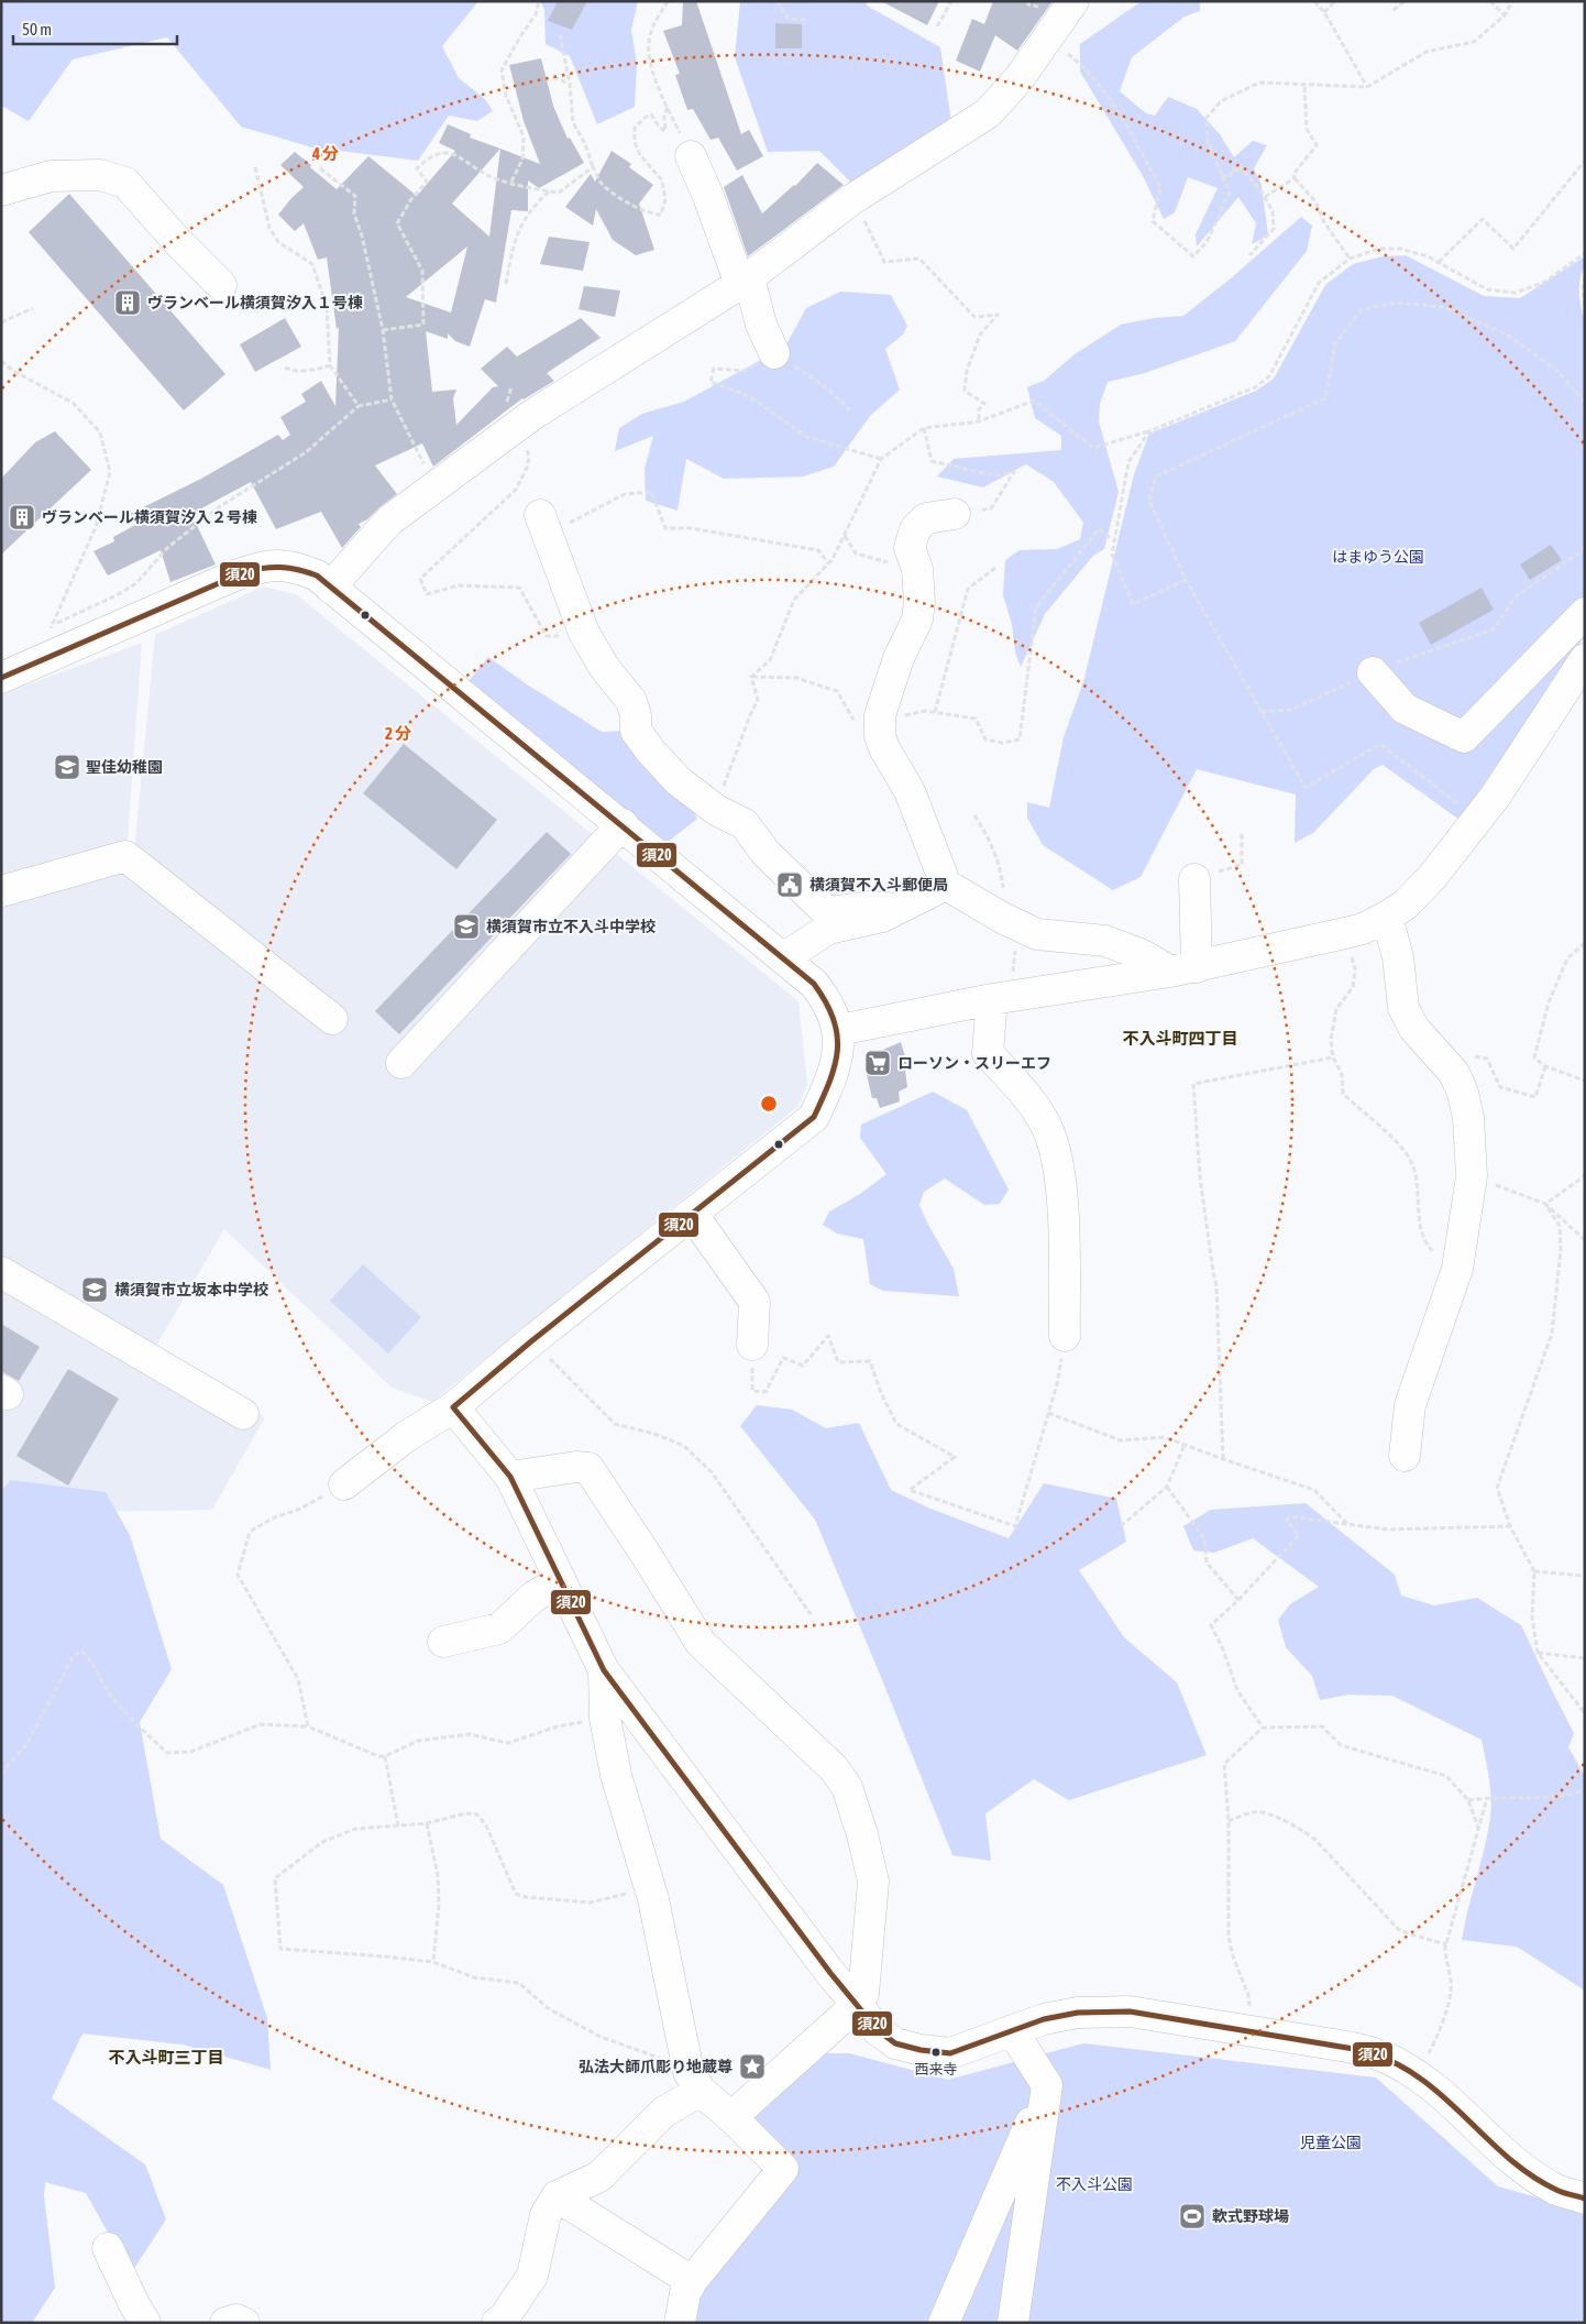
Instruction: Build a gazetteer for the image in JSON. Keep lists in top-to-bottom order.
{
  "districts": ["不入斗町四丁目", "不入斗町三丁目"],
  "parks": ["はまゆう公園", "児童公園", "不入斗公園"],
  "places": {
    "building": ["ヴランベール横須賀汐入１号棟", "ヴランベール横須賀汐入２号棟"],
    "school or university": ["聖佳幼稚園", "横須賀市立不入斗中学校", "横須賀市立坂本中学校"],
    "public building": ["横須賀不入斗郵便局"],
    "supermarket": ["ローソン・スリーエフ"],
    "other": ["西来寺"],
    "place": ["弘法大師爪彫り地蔵尊"],
    "sports": ["軟式野球場"]
  },
  "lines": ["transit line 須20"],
  "scale_bar": "50 m",
  "rings": ["4 分", "2 分"]
}
